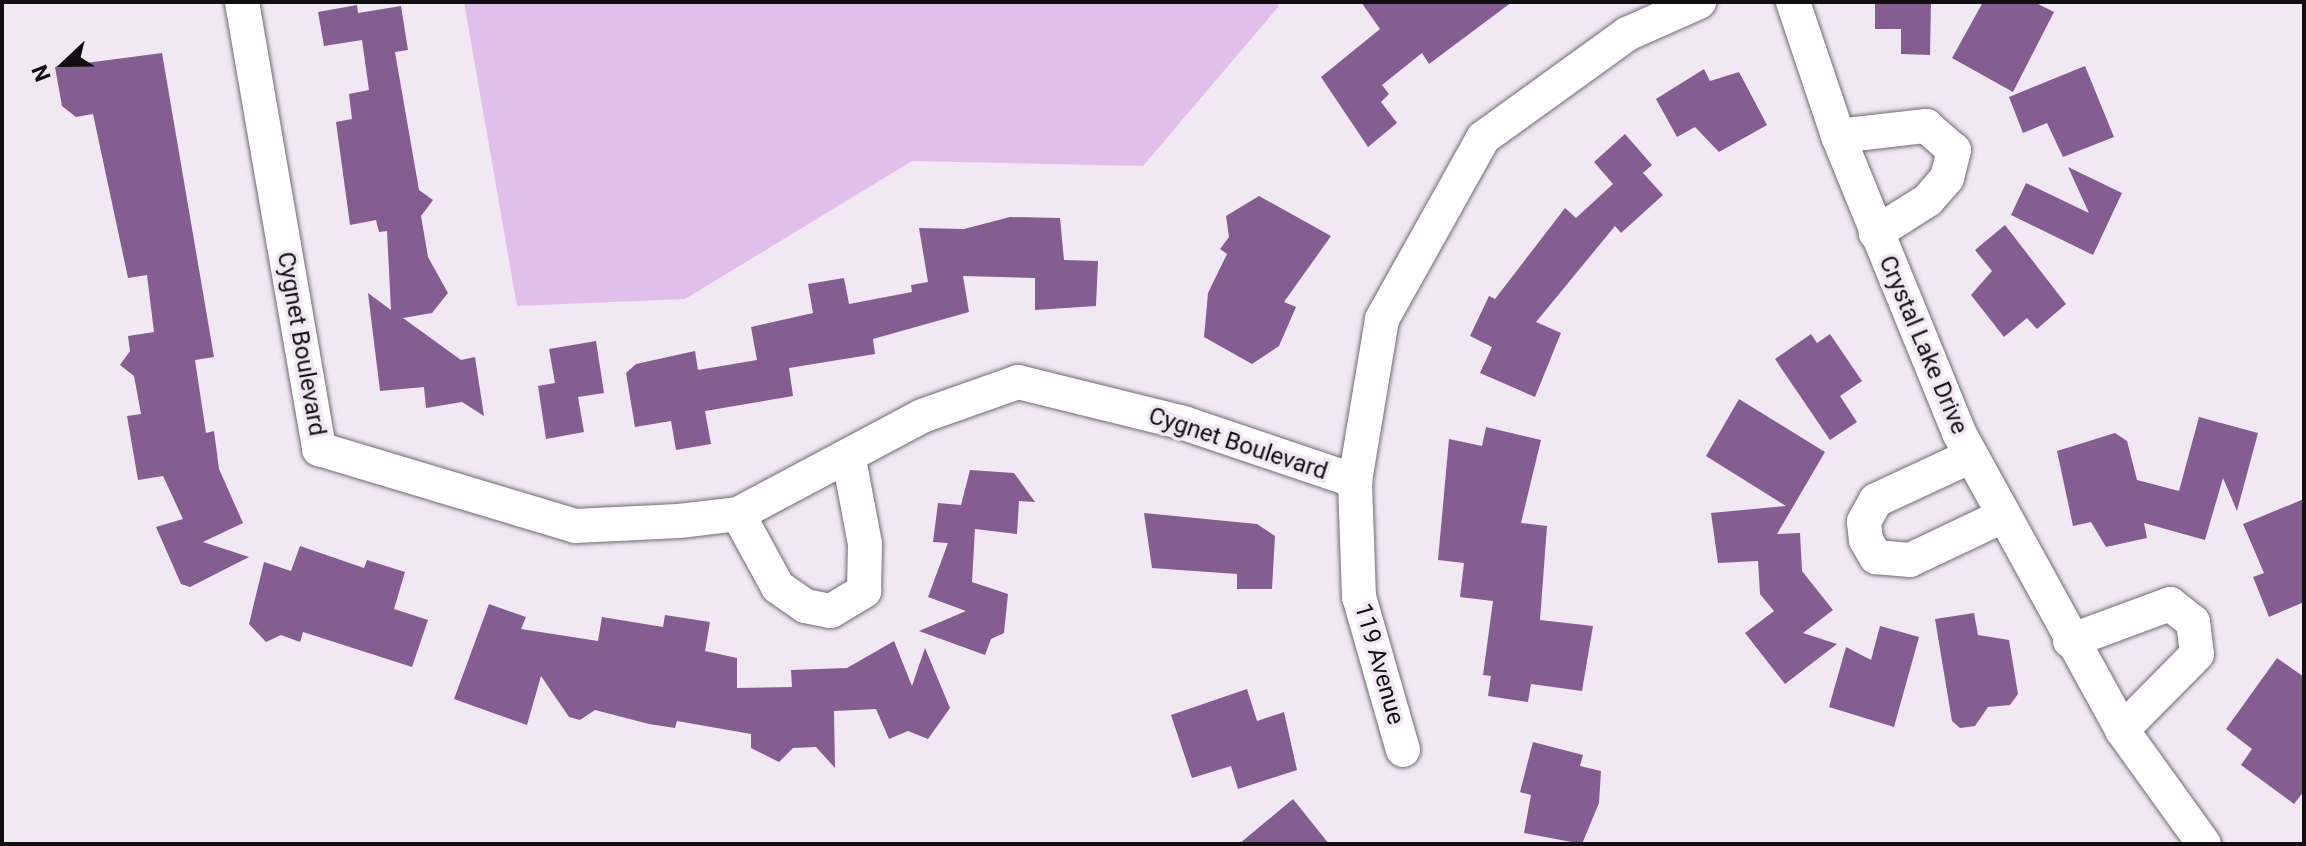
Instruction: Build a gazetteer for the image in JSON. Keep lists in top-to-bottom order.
{
  "streets": {
    "street": ["Cygnet Boulevard", "Crystal Lake Drive", "119 Avenue"]
  },
  "crossings": [
    ["Cygnet Boulevard", "119 Avenue"]
  ],
  "north": "left"
}
